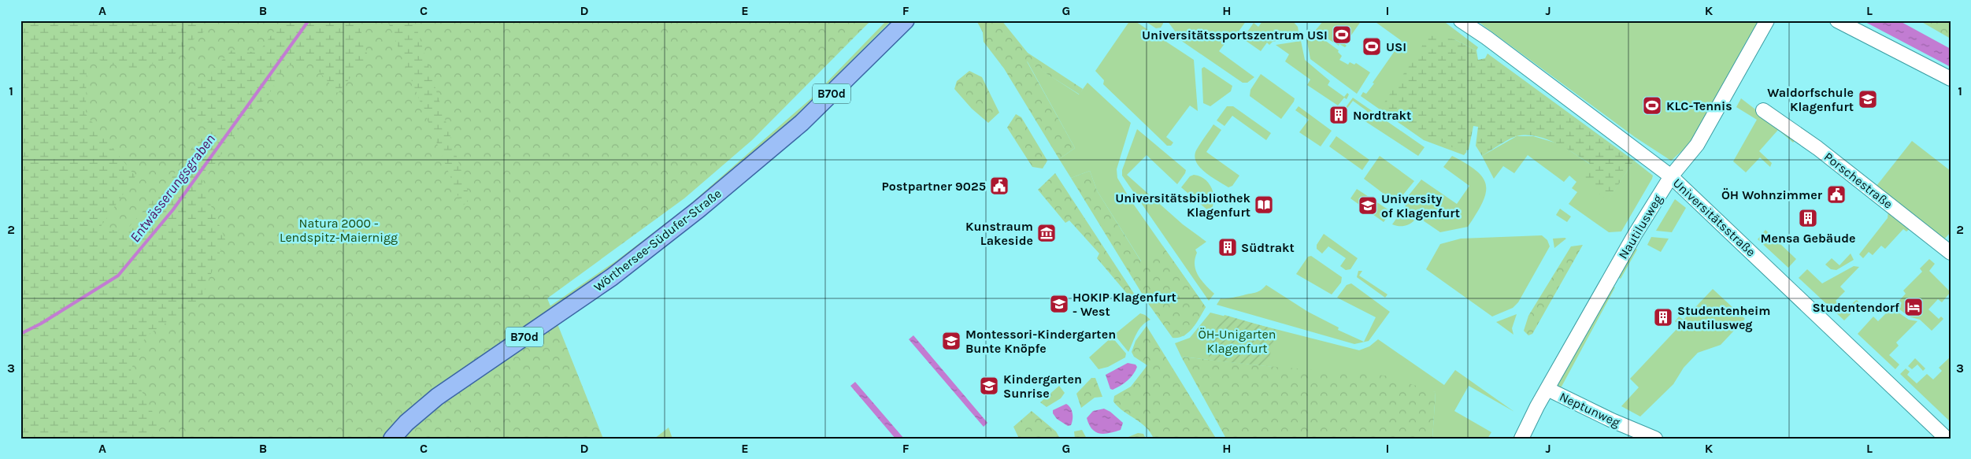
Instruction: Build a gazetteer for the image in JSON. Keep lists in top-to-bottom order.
{
  "streets": {
    "main road": ["B70d", "Wörthersee-Südufer-Straße"],
    "street": [
      "Porschestraße",
      "Universitätsstraße",
      "Nautilusweg",
      "Neptunweg"
    ]
  },
  "crossings": [
    ["Universitätsstraße", "Nautilusweg"],
    ["Nautilusweg", "Neptunweg"]
  ],
  "water": ["Entwässerungsgraben"],
  "parks": ["Natura 2000 - Lendspitz-Maiernigg", "ÖH-Unigarten Klagenfurt"],
  "places": {
    "sports": ["Universitätssportszentrum USI", "USI", "KLC-Tennis"],
    "school or university": [
      "Waldorfschule Klagenfurt",
      "University of Klagenfurt",
      "HOKIP Klagenfurt - West",
      "Montessori-Kindergarten Bunte Knöpfe",
      "Kindergarten Sunrise"
    ],
    "building": [
      "Nordtrakt",
      "Mensa Gebäude",
      "Südtrakt",
      "Studentenheim Nautilusweg"
    ],
    "public building": ["Postpartner 9025", "ÖH Wohnzimmer"],
    "library": ["Universitätsbibliothek Klagenfurt"],
    "museum": ["Kunstraum Lakeside"],
    "hotel": ["Studentendorf"]
  },
  "grid": {
    "columns": [
      "A",
      "B",
      "C",
      "D",
      "E",
      "F",
      "G",
      "H",
      "I",
      "J",
      "K",
      "L"
    ],
    "rows": ["1", "2", "3"]
  }
}
